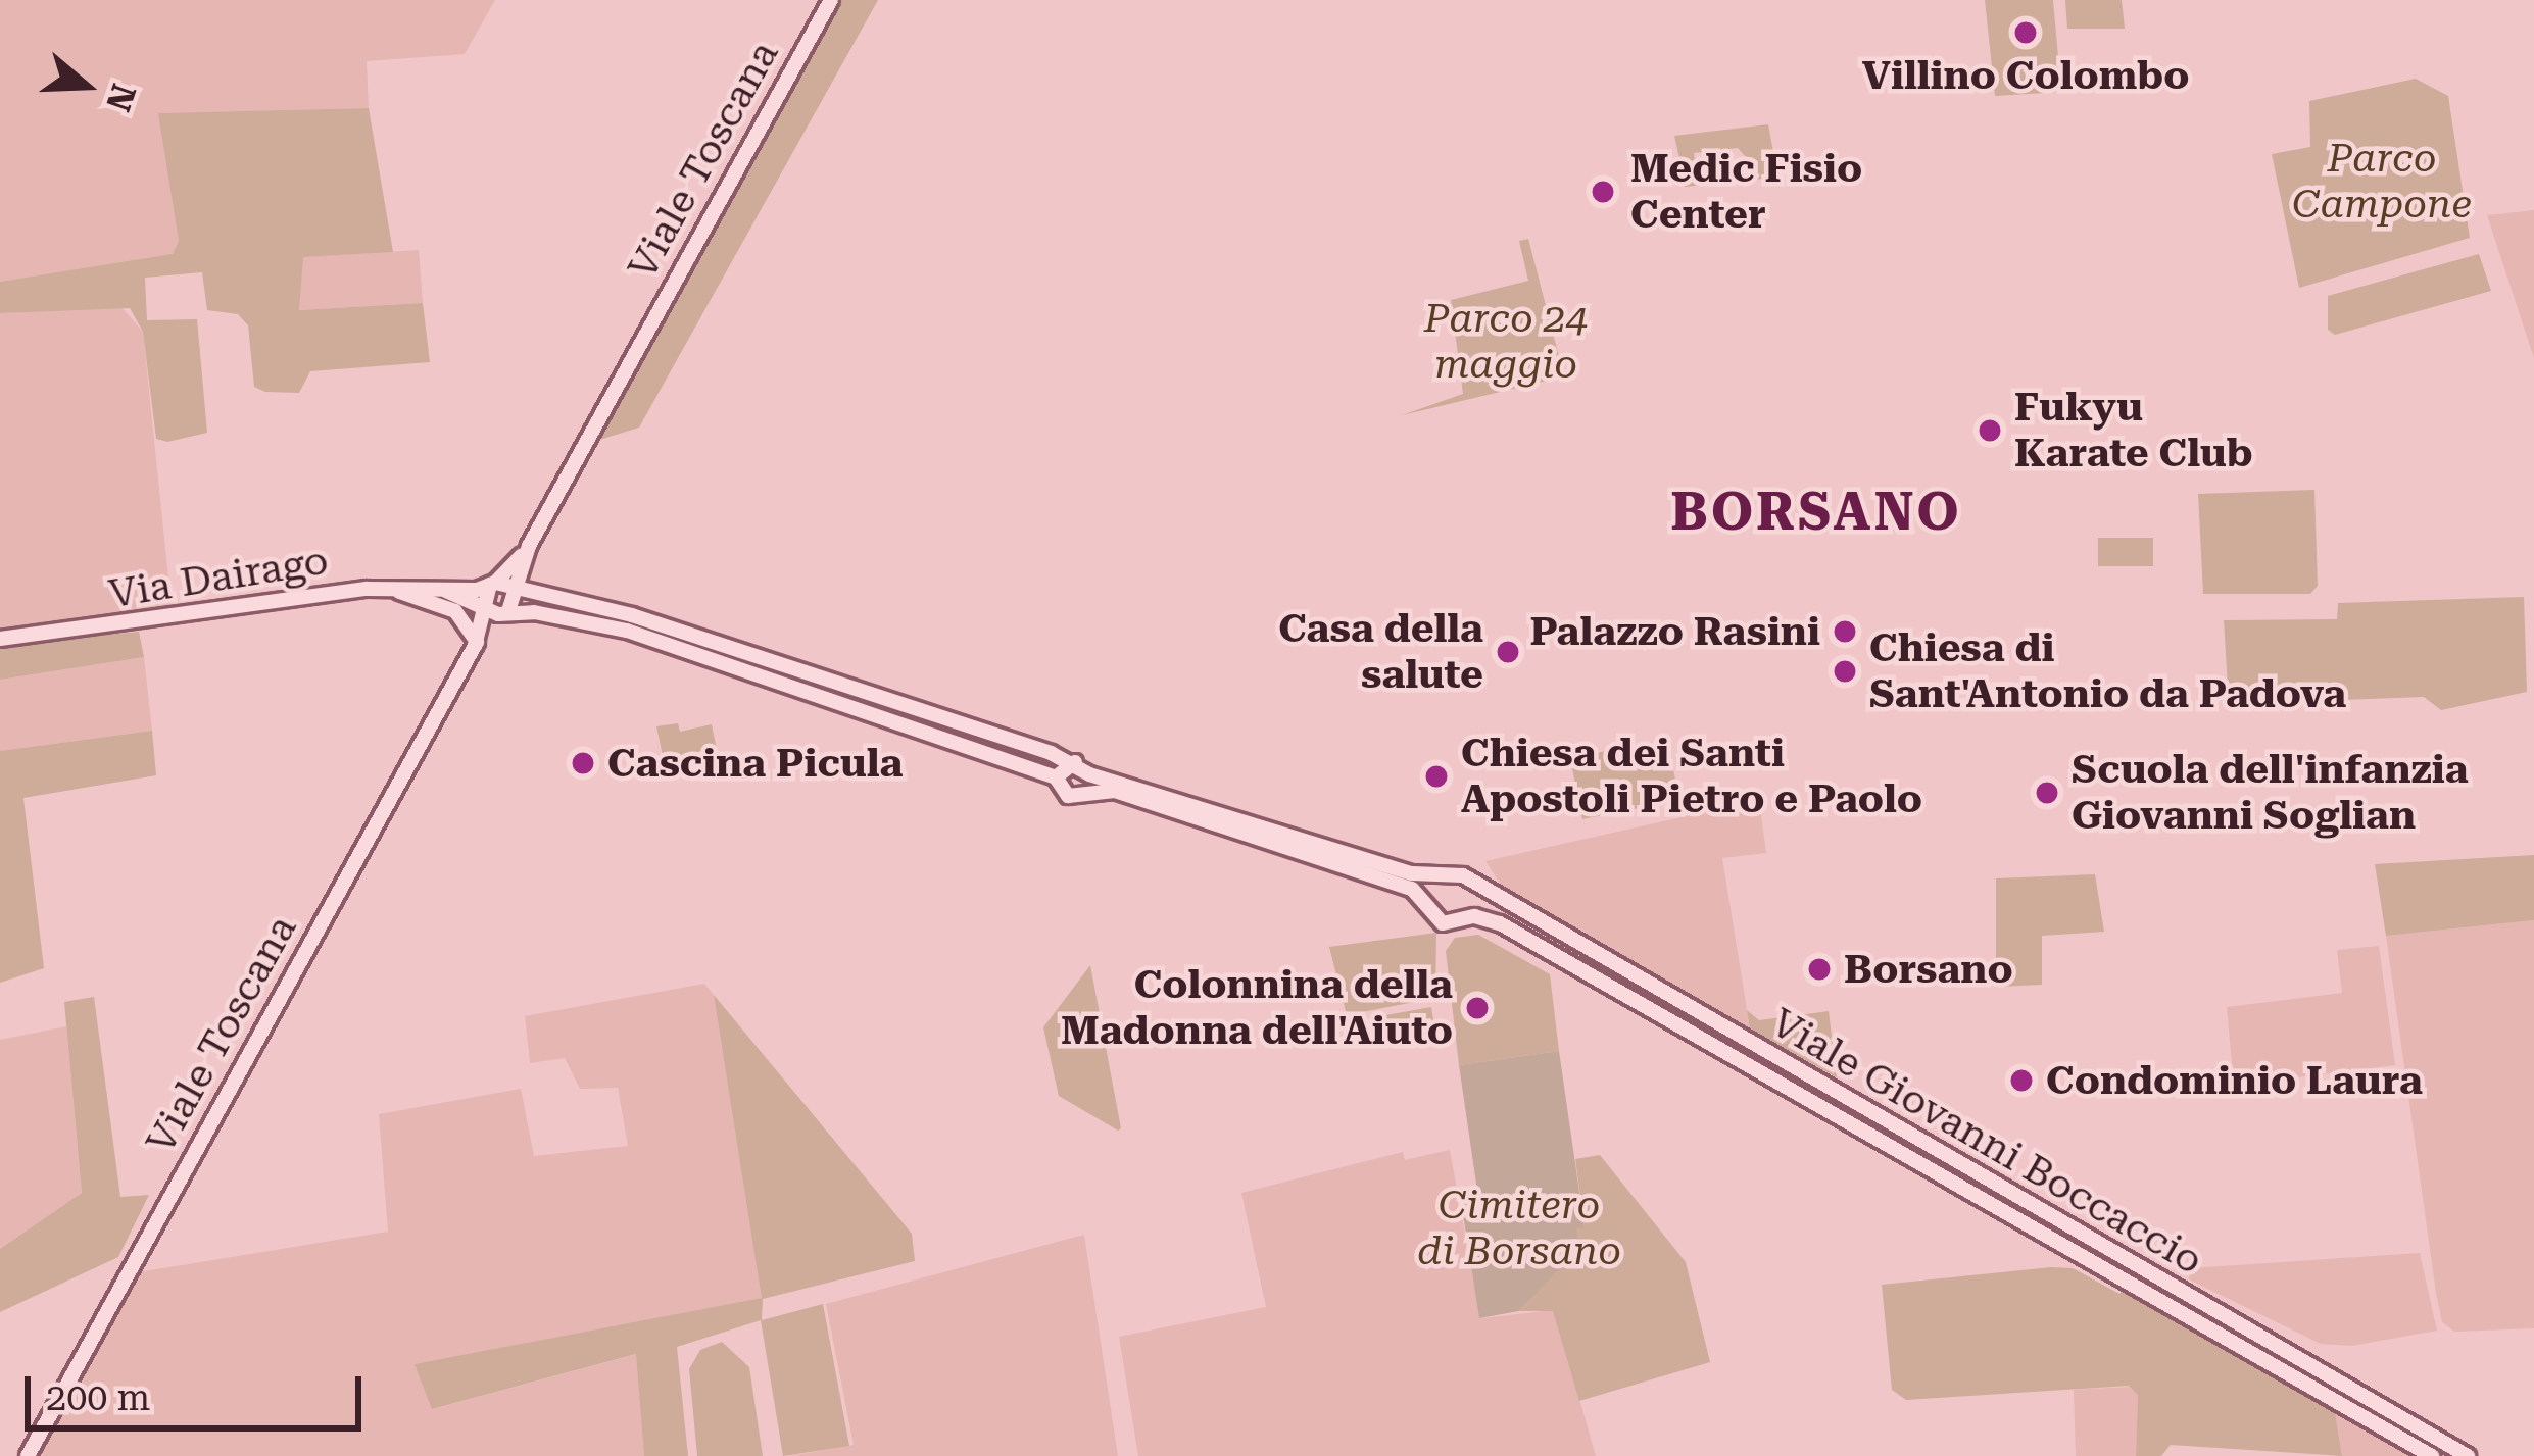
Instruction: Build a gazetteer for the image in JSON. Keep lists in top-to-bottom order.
{
  "streets": {
    "street": ["Viale Toscana", "Via Dairago", "Viale Giovanni Boccaccio"]
  },
  "crossings": [
    ["Viale Toscana", "Viale Giovanni Boccaccio"],
    ["Via Dairago", "Viale Giovanni Boccaccio"]
  ],
  "districts": ["BORSANO"],
  "parks": ["Parco Campone", "Parco 24 maggio", "Cimitero di Borsano"],
  "places": [
    "Villino Colombo",
    "Medic Fisio Center",
    "Fukyu Karate Club",
    "Palazzo Rasini",
    "Casa della salute",
    "Chiesa di Sant'Antonio da Padova",
    "Cascina Picula",
    "Chiesa dei Santi Apostoli Pietro e Paolo",
    "Scuola dell'infanzia Giovanni Soglian",
    "Borsano",
    "Colonnina della Madonna dell'Aiuto",
    "Condominio Laura"
  ],
  "scale_bar": "200 m",
  "north": "right"
}
